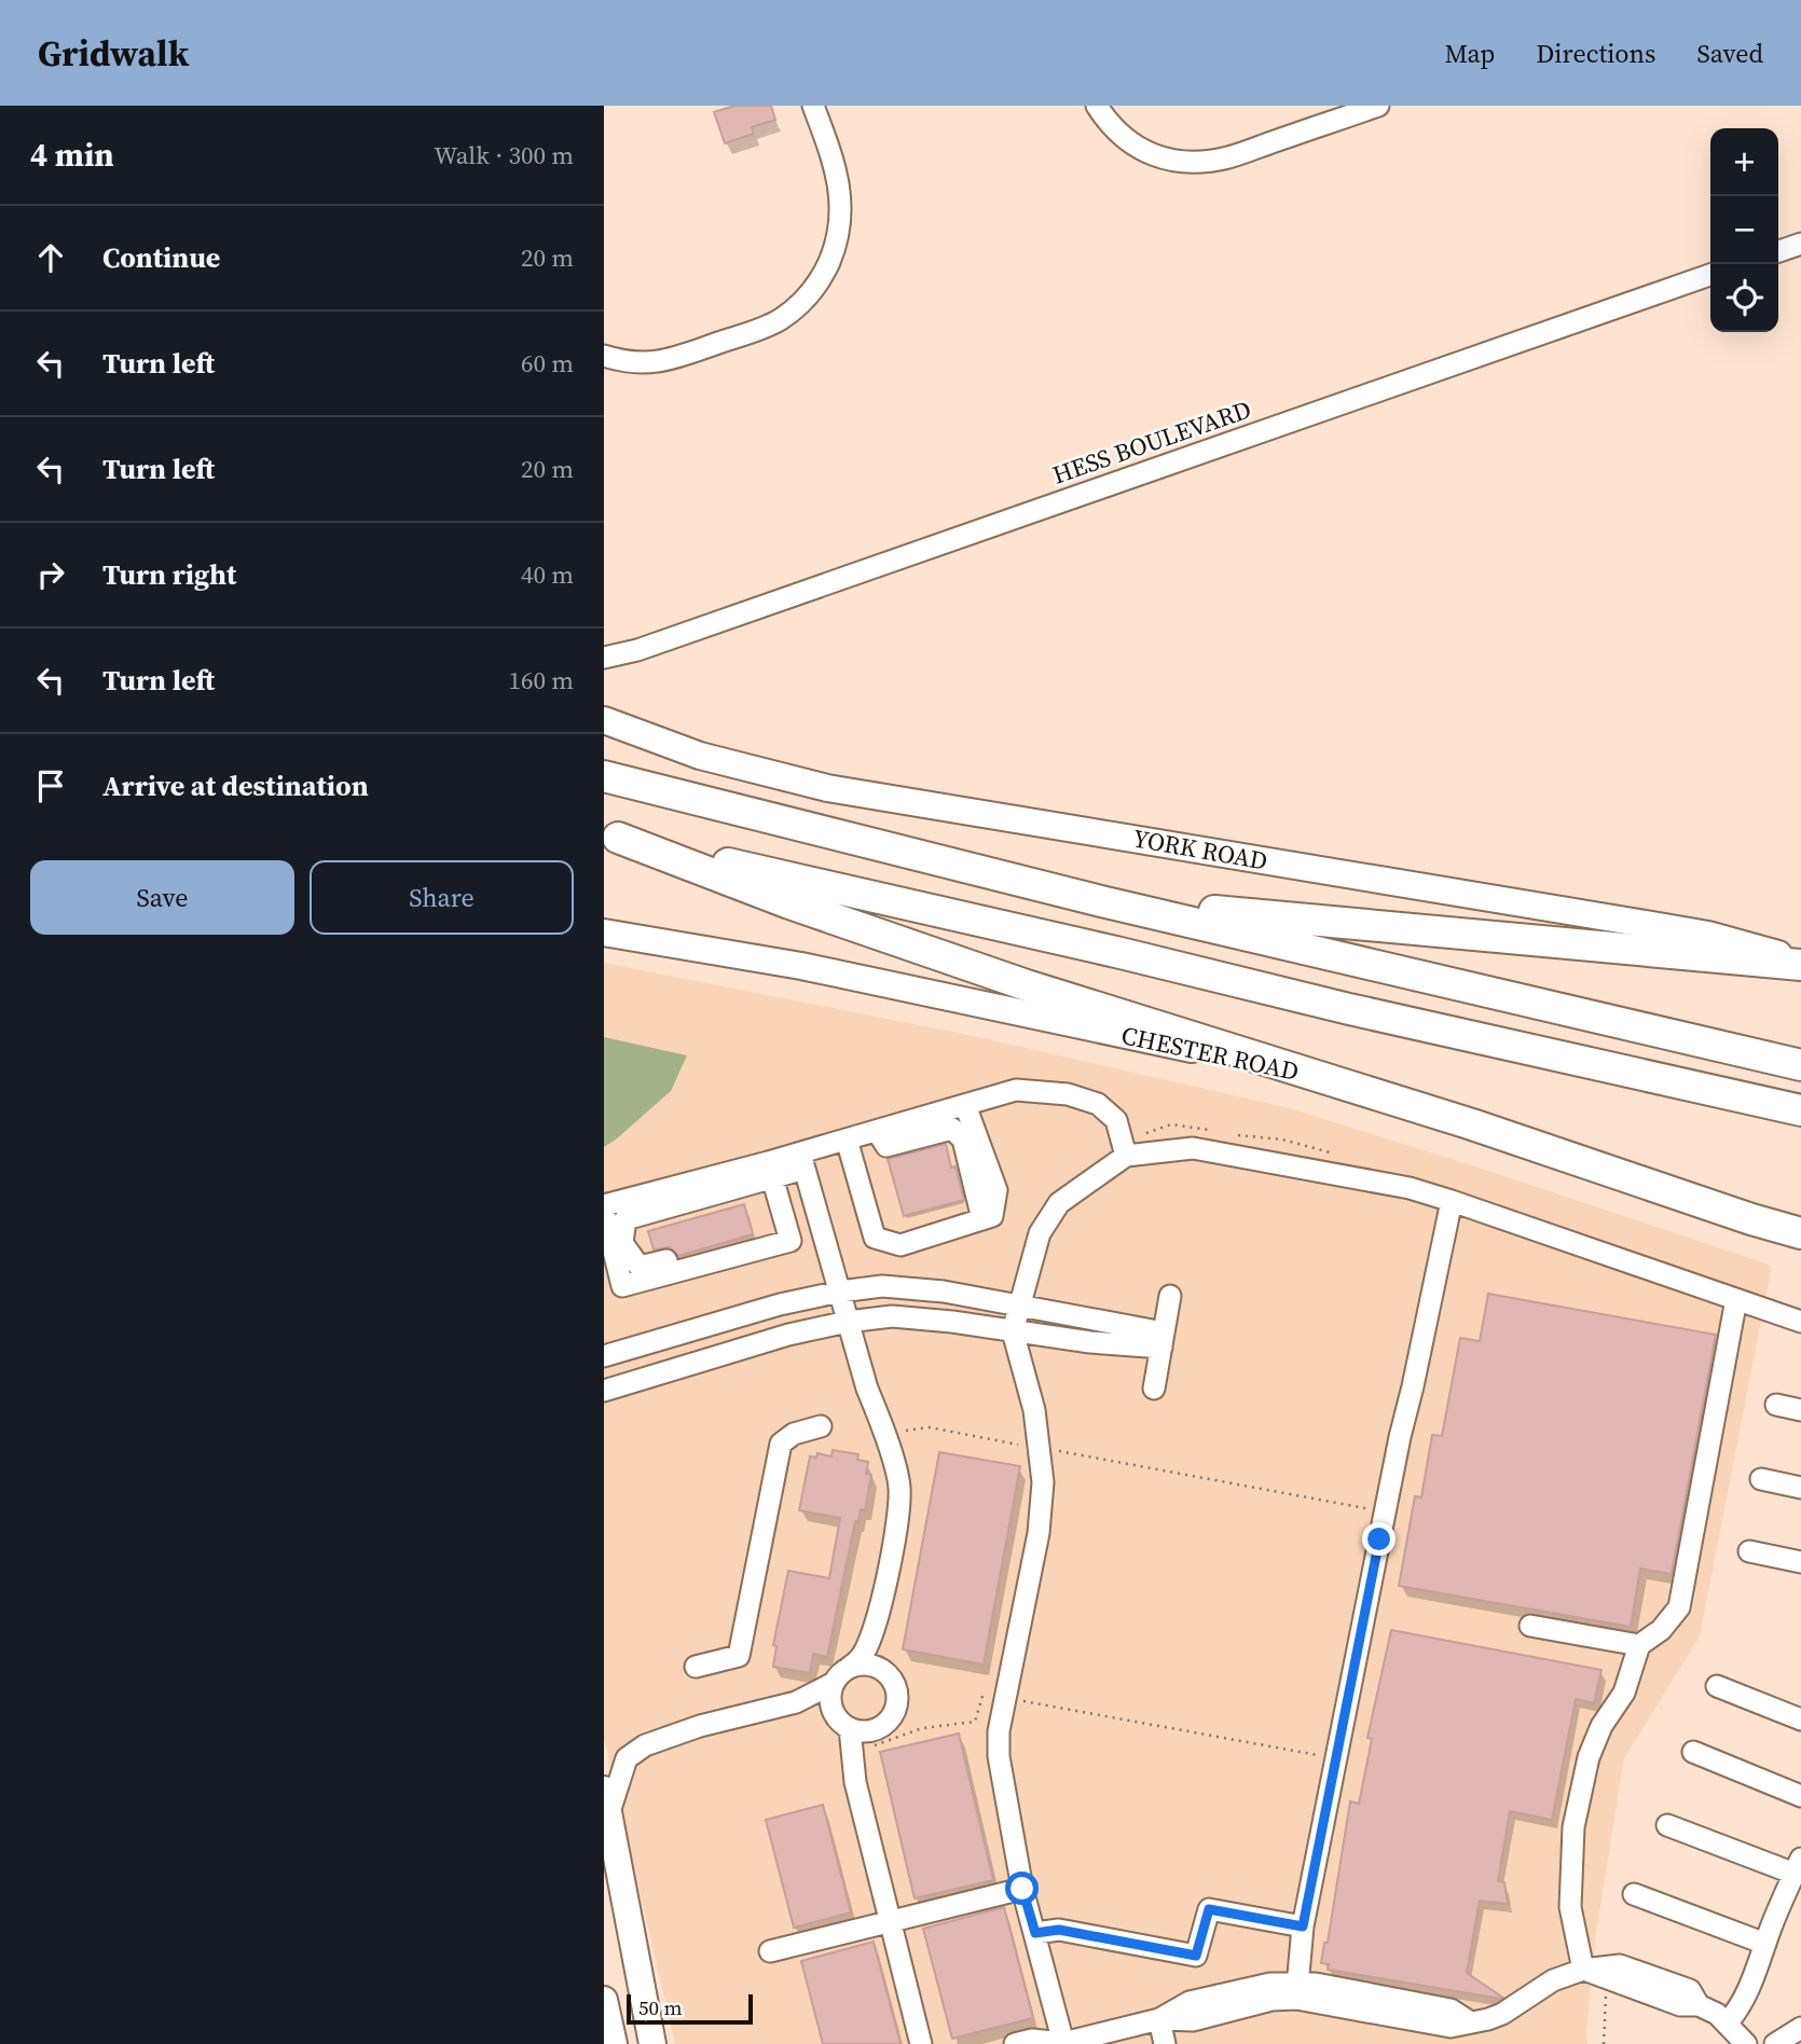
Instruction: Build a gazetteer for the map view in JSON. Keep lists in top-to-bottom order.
{
  "streets": {
    "highway": ["CHESTER ROAD"],
    "main road": ["YORK ROAD"],
    "street": ["HESS BOULEVARD"]
  },
  "scale_bar": "50 m",
  "page": {
    "header": "Gridwalk",
    "nav": ["Map", "Directions", "Saved"],
    "heading": ["4 min", "Walk · 300 m"],
    "map_buttons": ["+", "−"],
    "list": [
      ["Continue", "20 m"],
      ["Turn left", "60 m"],
      ["Turn left", "20 m"],
      ["Turn right", "40 m"],
      ["Turn left", "160 m"],
      "Arrive at destination"
    ],
    "buttons": ["Save", "Share"],
    "scale": "50 m"
  }
}
